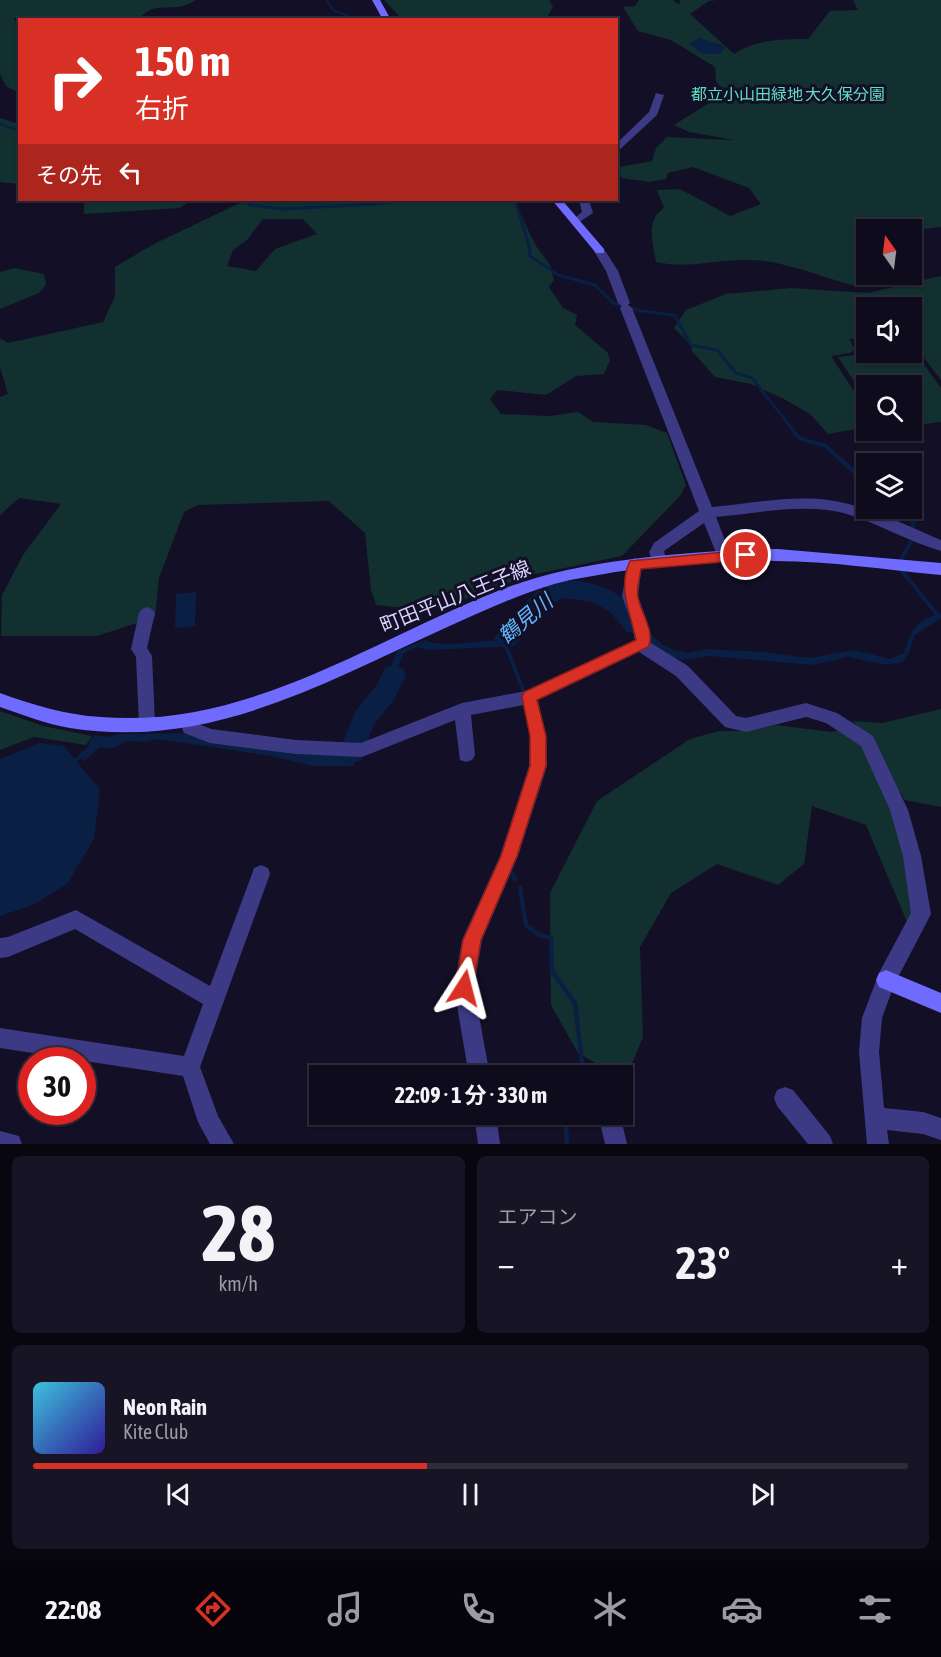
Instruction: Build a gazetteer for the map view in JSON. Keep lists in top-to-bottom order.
{
  "streets": {
    "main road": ["町田平山八王子線"]
  },
  "water": ["鶴見川"],
  "parks": ["都立小山田緑地 大久保分園"],
  "north": "top",
  "page": {
    "turn": ["150 m", "右折"],
    "then": "その先",
    "limit": "30",
    "trip": "22:09 · 1 分 · 330 m",
    "tile": [
      ["28", "km/h"],
      "エアコン"
    ],
    "heat": ["−", "23°", "+"],
    "song": ["Neon Rain", "Kite Club"],
    "tabs": "22:08"
  }
}
